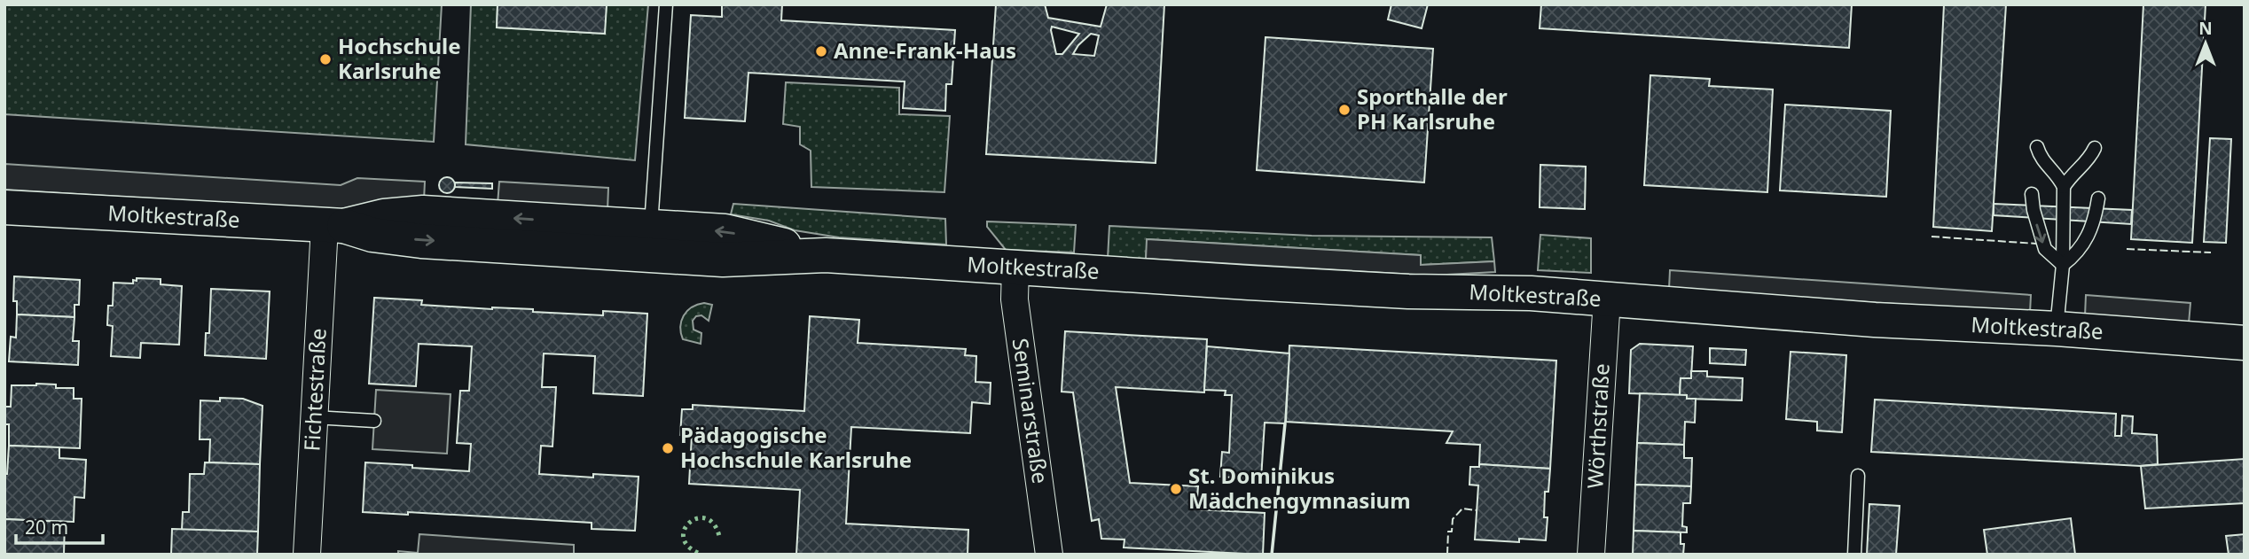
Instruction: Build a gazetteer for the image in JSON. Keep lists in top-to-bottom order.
{
  "streets": {
    "main road": ["Moltkestraße"],
    "street": ["Fichtestraße", "Seminarstraße", "Wörthstraße"]
  },
  "crossings": [
    ["Moltkestraße", "Fichtestraße"],
    ["Moltkestraße", "Seminarstraße"],
    ["Moltkestraße", "Wörthstraße"]
  ],
  "places": [
    "Anne-Frank-Haus",
    "Hochschule Karlsruhe",
    "Sporthalle der PH Karlsruhe",
    "Pädagogische Hochschule Karlsruhe",
    "St. Dominikus Mädchengymnasium"
  ],
  "scale_bar": "20 m",
  "north": "top"
}
